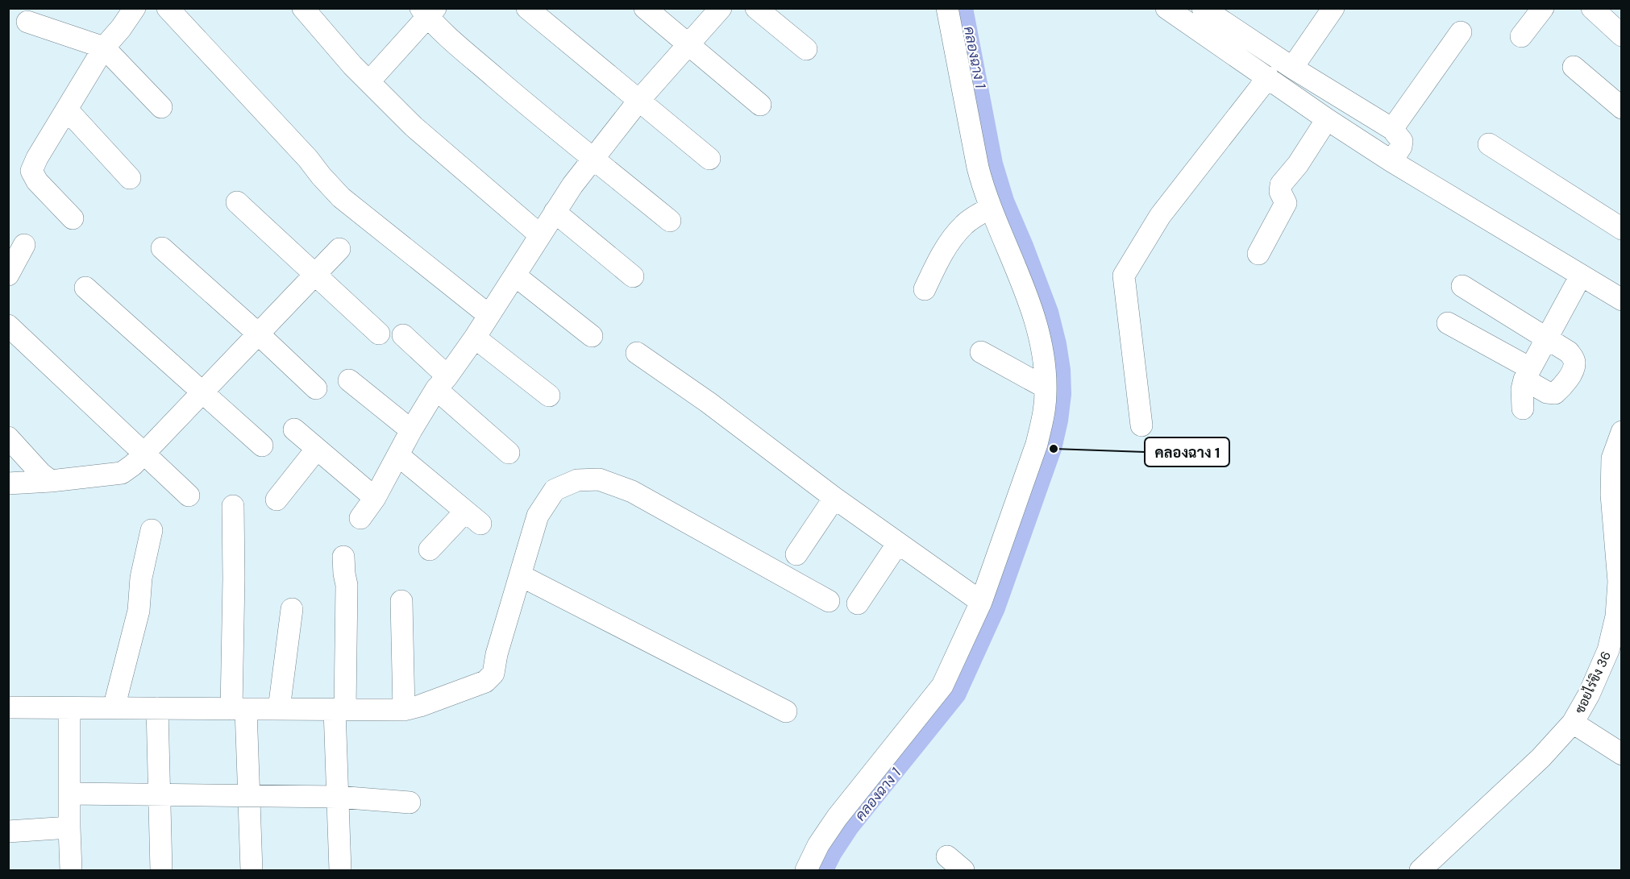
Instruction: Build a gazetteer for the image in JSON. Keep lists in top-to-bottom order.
{
  "streets": {
    "street": ["ซอยไร่ขิง 36"]
  },
  "water": ["คลองฉาง 1"],
  "places": ["คลองฉาง 1"]
}
